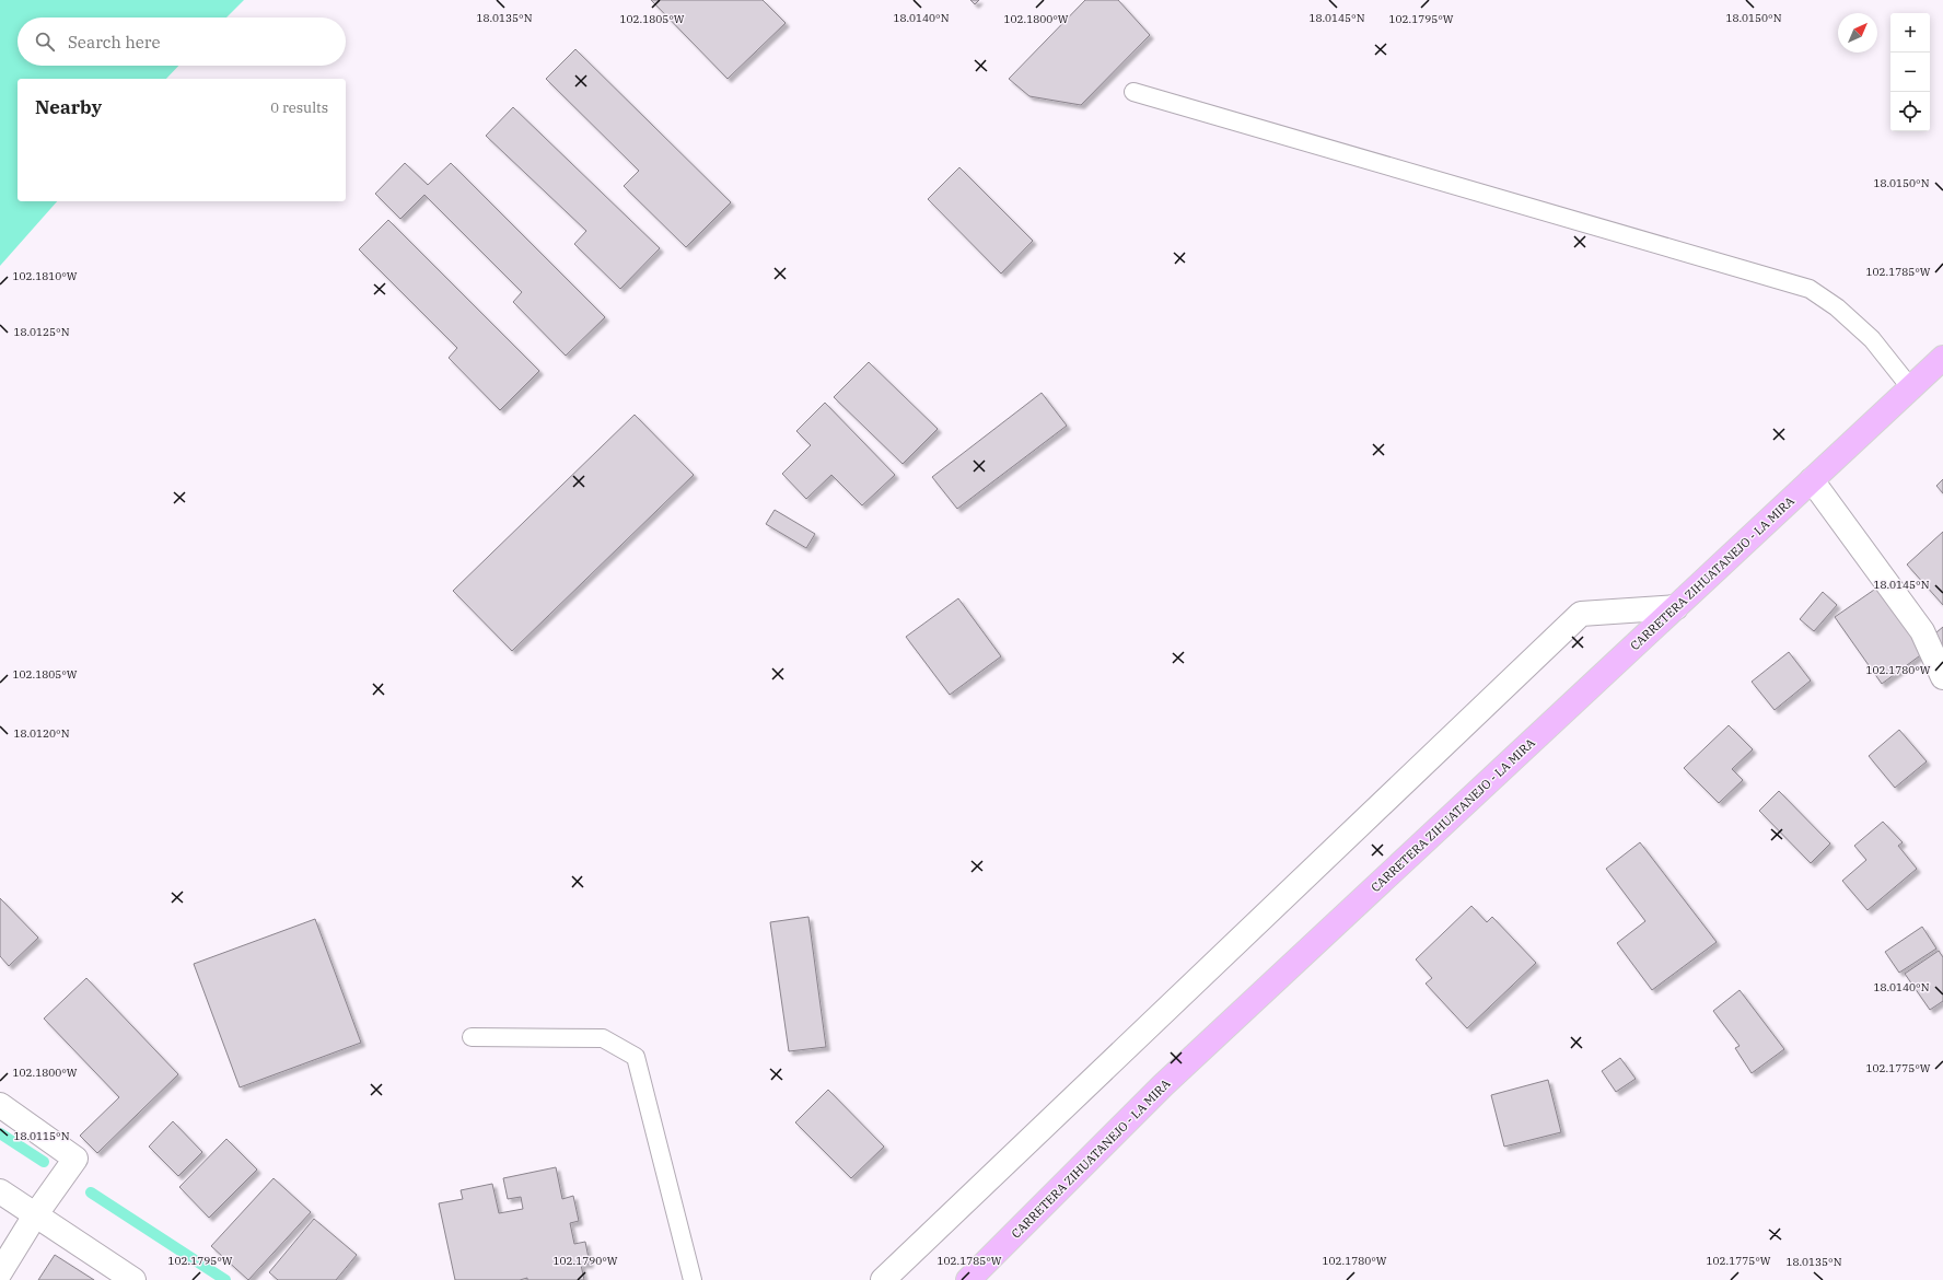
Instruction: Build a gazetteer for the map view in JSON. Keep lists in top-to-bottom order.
{
  "streets": {
    "highway": ["CARRETERA ZIHUATANEJO - LA MIRA"]
  },
  "north": "top right",
  "page": {
    "map_buttons": ["+", "−"],
    "search": "Search here",
    "heading": ["Nearby", "0 results"]
  },
  "coordinates": [
    "18.0150°N",
    "18.0135°N",
    "18.0140°N",
    "18.0145°N",
    "102.1805°W",
    "102.1800°W",
    "102.1795°W",
    "102.1785°W",
    "102.1810°W",
    "18.0125°N",
    "102.1780°W",
    "18.0120°N",
    "102.1775°W",
    "18.0115°N",
    "102.1790°W"
  ]
}
